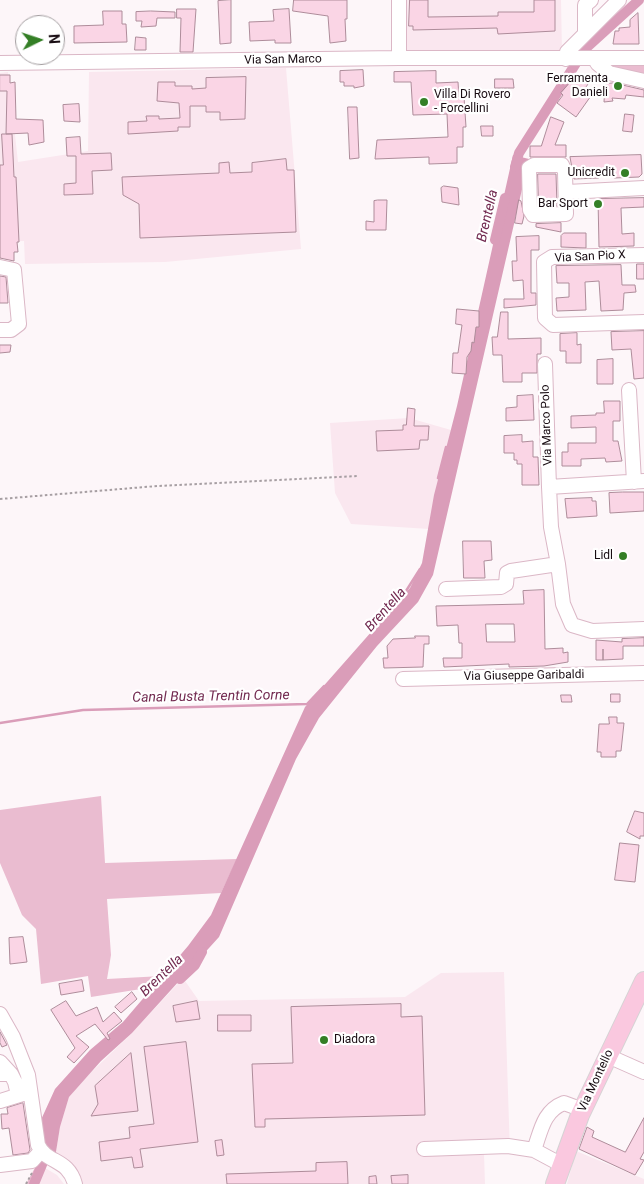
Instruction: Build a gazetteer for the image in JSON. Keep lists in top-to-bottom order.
{
  "streets": {
    "main road": ["Via Montello"],
    "street": [
      "Via San Marco",
      "Via San Pio X",
      "Via Marco Polo",
      "Via Giuseppe Garibaldi"
    ]
  },
  "water": ["Brentella", "Canal Busta Trentin Corne"],
  "places": [
    "Ferramenta Danieli",
    "Villa Di Rovero - Forcellini",
    "Unicredit",
    "Bar Sport",
    "Lidl",
    "Diadora"
  ],
  "north": "right"
}
